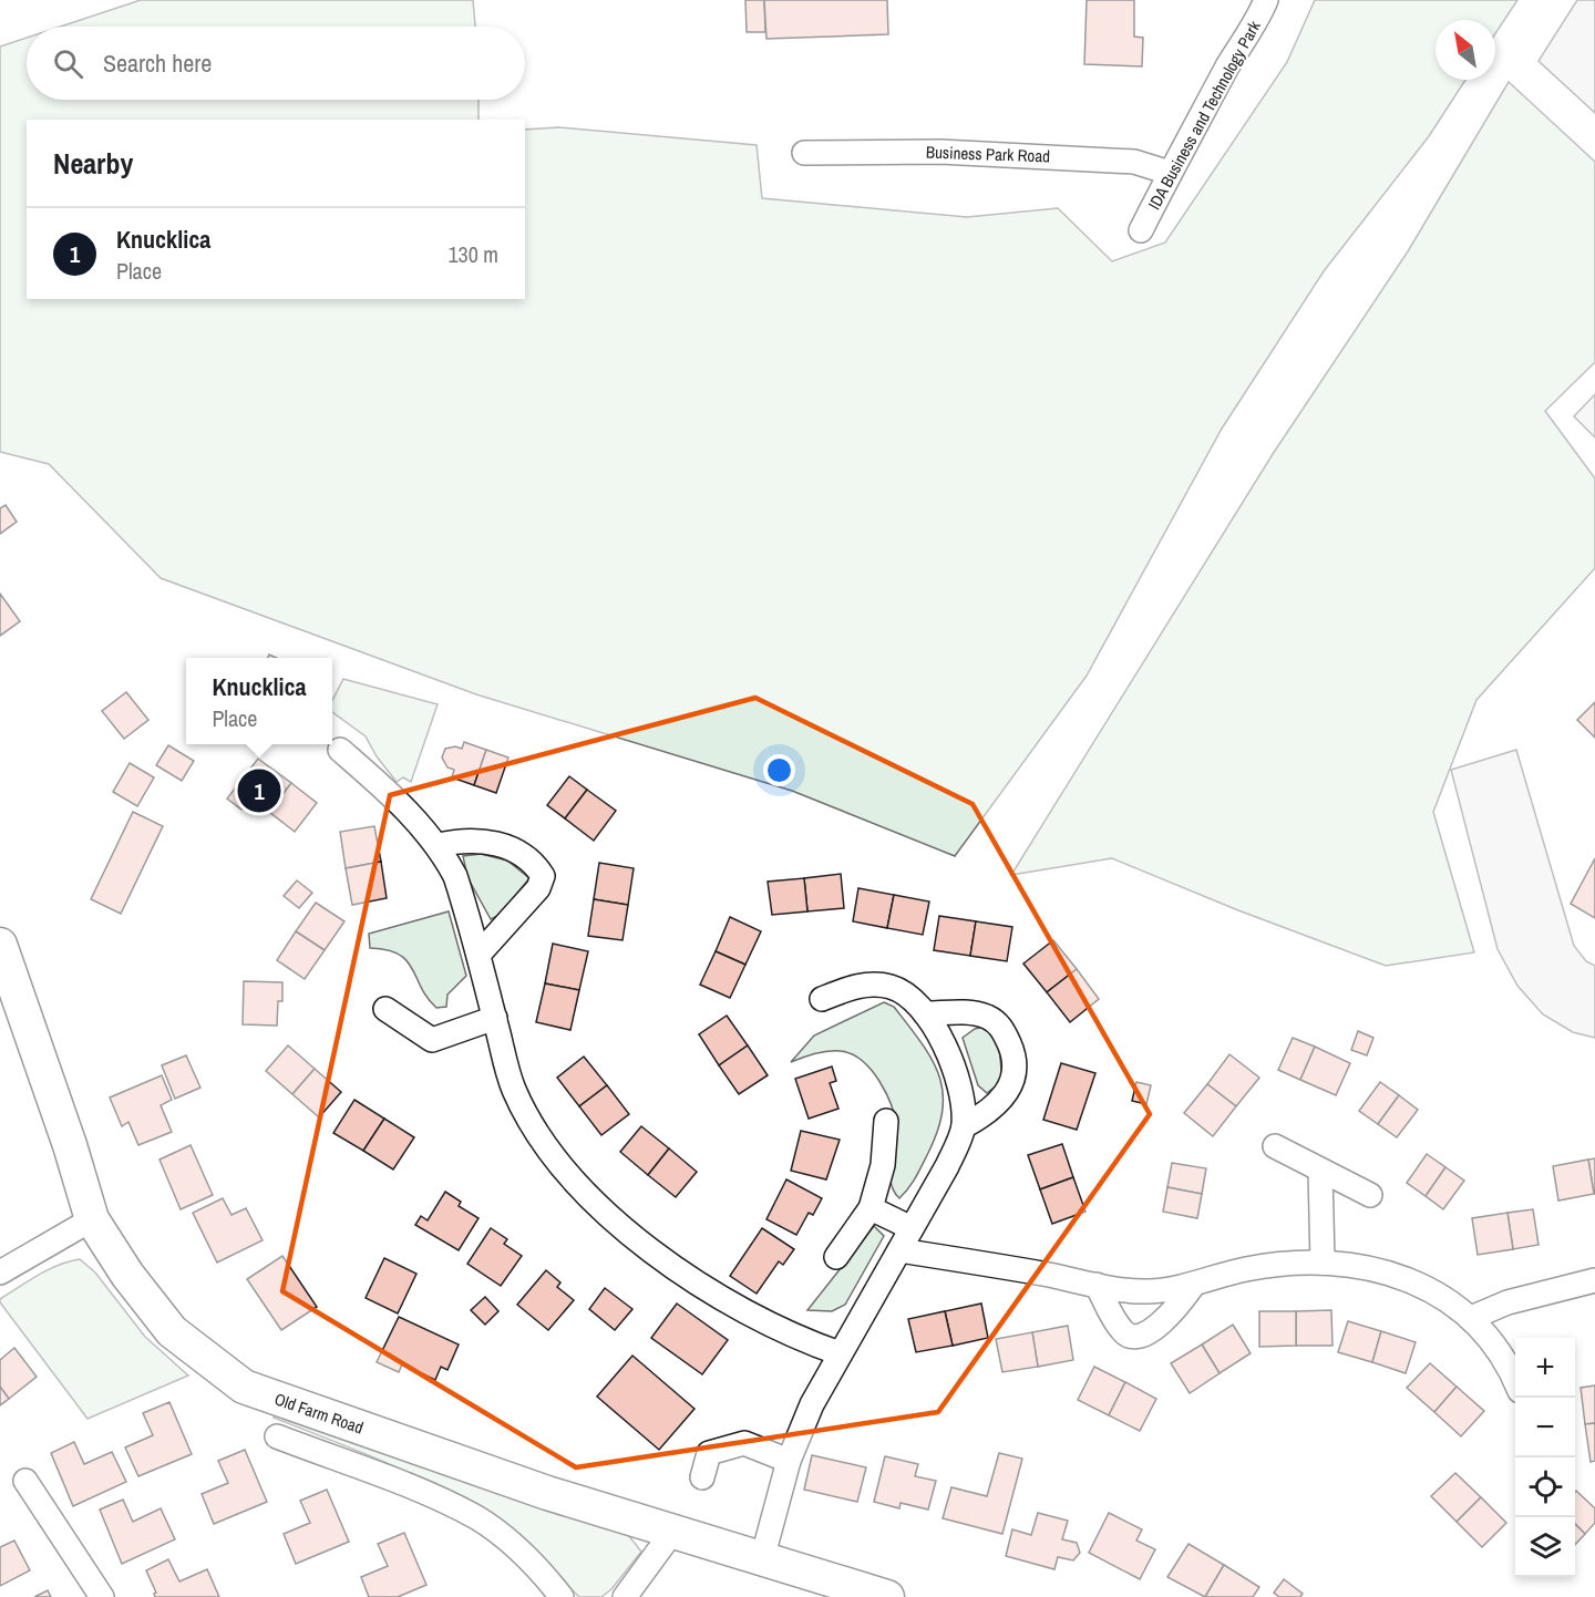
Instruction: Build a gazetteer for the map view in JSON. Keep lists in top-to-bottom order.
{
  "streets": {
    "street": ["IDA Business and Technology Park", "Business Park Road", "Old Farm Road"]
  },
  "crossings": [
    ["IDA Business and Technology Park", "Business Park Road"]
  ],
  "north": "top left",
  "page": {
    "search": "Search here",
    "heading": "Nearby",
    "list": [
      {
        "mark": "1",
        "name": "Knucklica",
        "note": "Place",
        "value": "130 m"
      }
    ],
    "popup": ["Knucklica", "Place"],
    "pins": "1",
    "map_buttons": ["+", "−"]
  }
}
